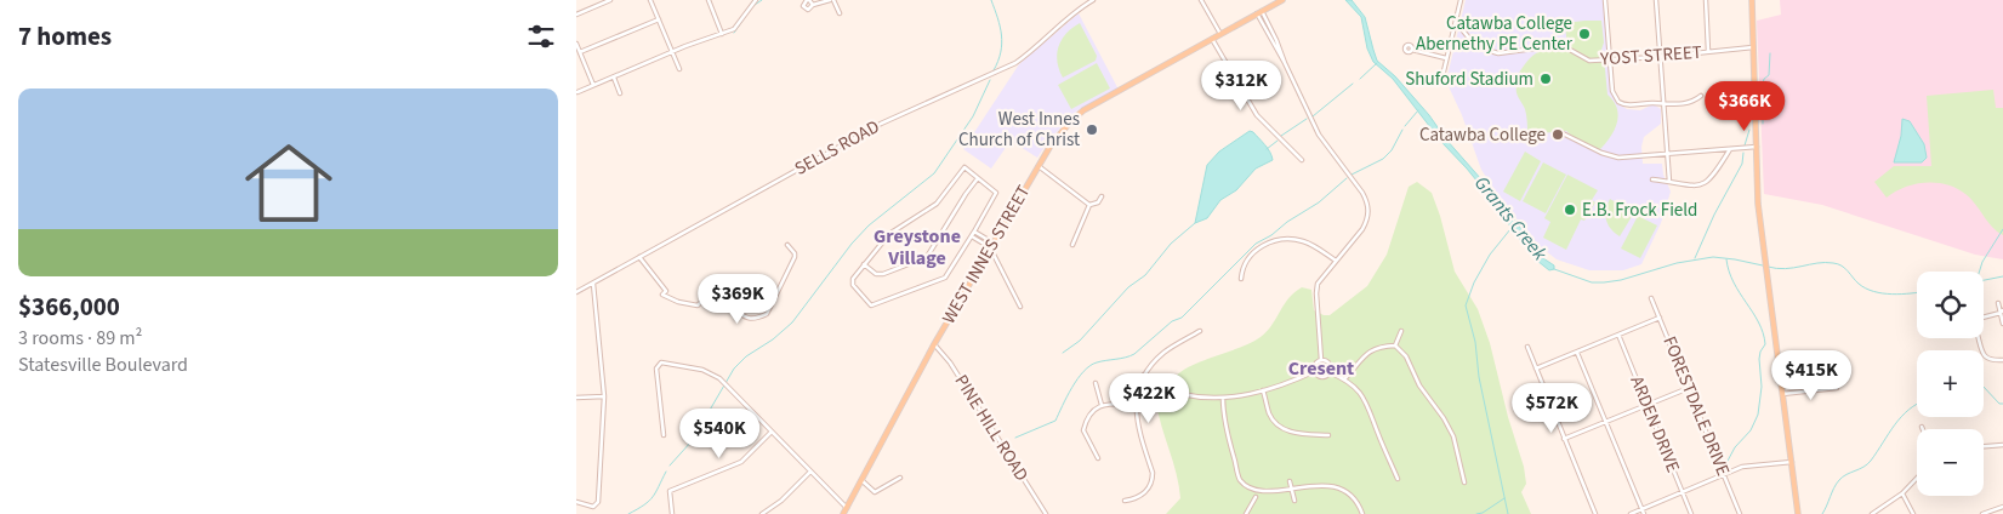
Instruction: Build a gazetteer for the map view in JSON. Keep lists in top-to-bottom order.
{
  "streets": {
    "main road": ["WEST INNES STREET"],
    "street": [
      "YOST STREET",
      "SELLS ROAD",
      "FORESTDALE DRIVE",
      "ARDEN DRIVE",
      "PINE HILL ROAD"
    ]
  },
  "crossings": [
    ["WEST INNES STREET", "PINE HILL ROAD"]
  ],
  "districts": ["Greystone Village", "Cresent"],
  "water": ["Grants Creek"],
  "places": [
    "Catawba College Abernethy PE Center",
    "Shuford Stadium",
    "West Innes Church of Christ",
    "Catawba College",
    "E.B. Frock Field"
  ],
  "page": {
    "heading": "7 homes",
    "price": [
      "$312K",
      "$366K",
      "$369K",
      "$415K",
      "$422K",
      "$572K",
      "$540K"
    ],
    "list": [
      {
        "name": "$366,000",
        "note": "3 rooms · 89 m² · Statesville Boulevard"
      }
    ],
    "map_buttons": ["+", "−"]
  }
}
